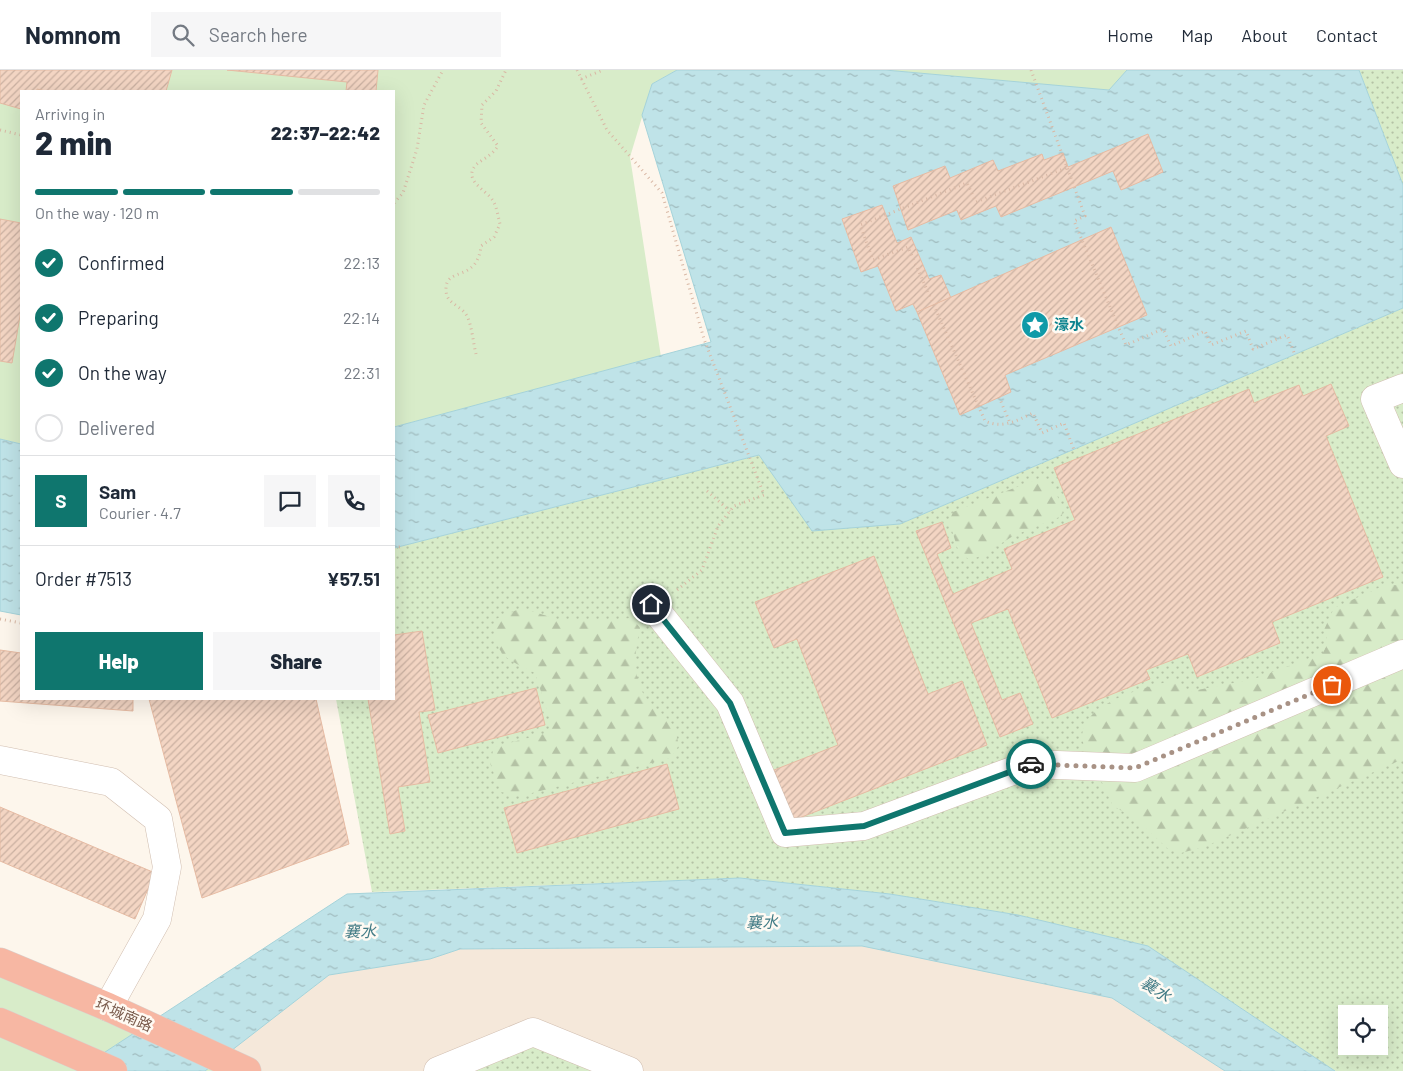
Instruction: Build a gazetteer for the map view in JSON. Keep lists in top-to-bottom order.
{
  "streets": {
    "highway": ["环城南路"]
  },
  "water": ["襄水"],
  "places": {
    "place": ["濠水"]
  },
  "page": {
    "header": "Nomnom",
    "search": "Search here",
    "nav": [
      "Home",
      "Map",
      "About",
      "Contact"
    ],
    "heading": ["2 min", "Arriving in", "22:37–22:42"],
    "panel": [
      "Sam",
      "Courier · 4.7",
      "Order #7513",
      "¥57.51"
    ],
    "bar": "On the way · 120 m",
    "list": [
      ["Confirmed", "22:13"],
      ["Preparing", "22:14"],
      ["On the way", "22:31"],
      "Delivered"
    ],
    "round": "S",
    "buttons": ["Help", "Share"]
  }
}
